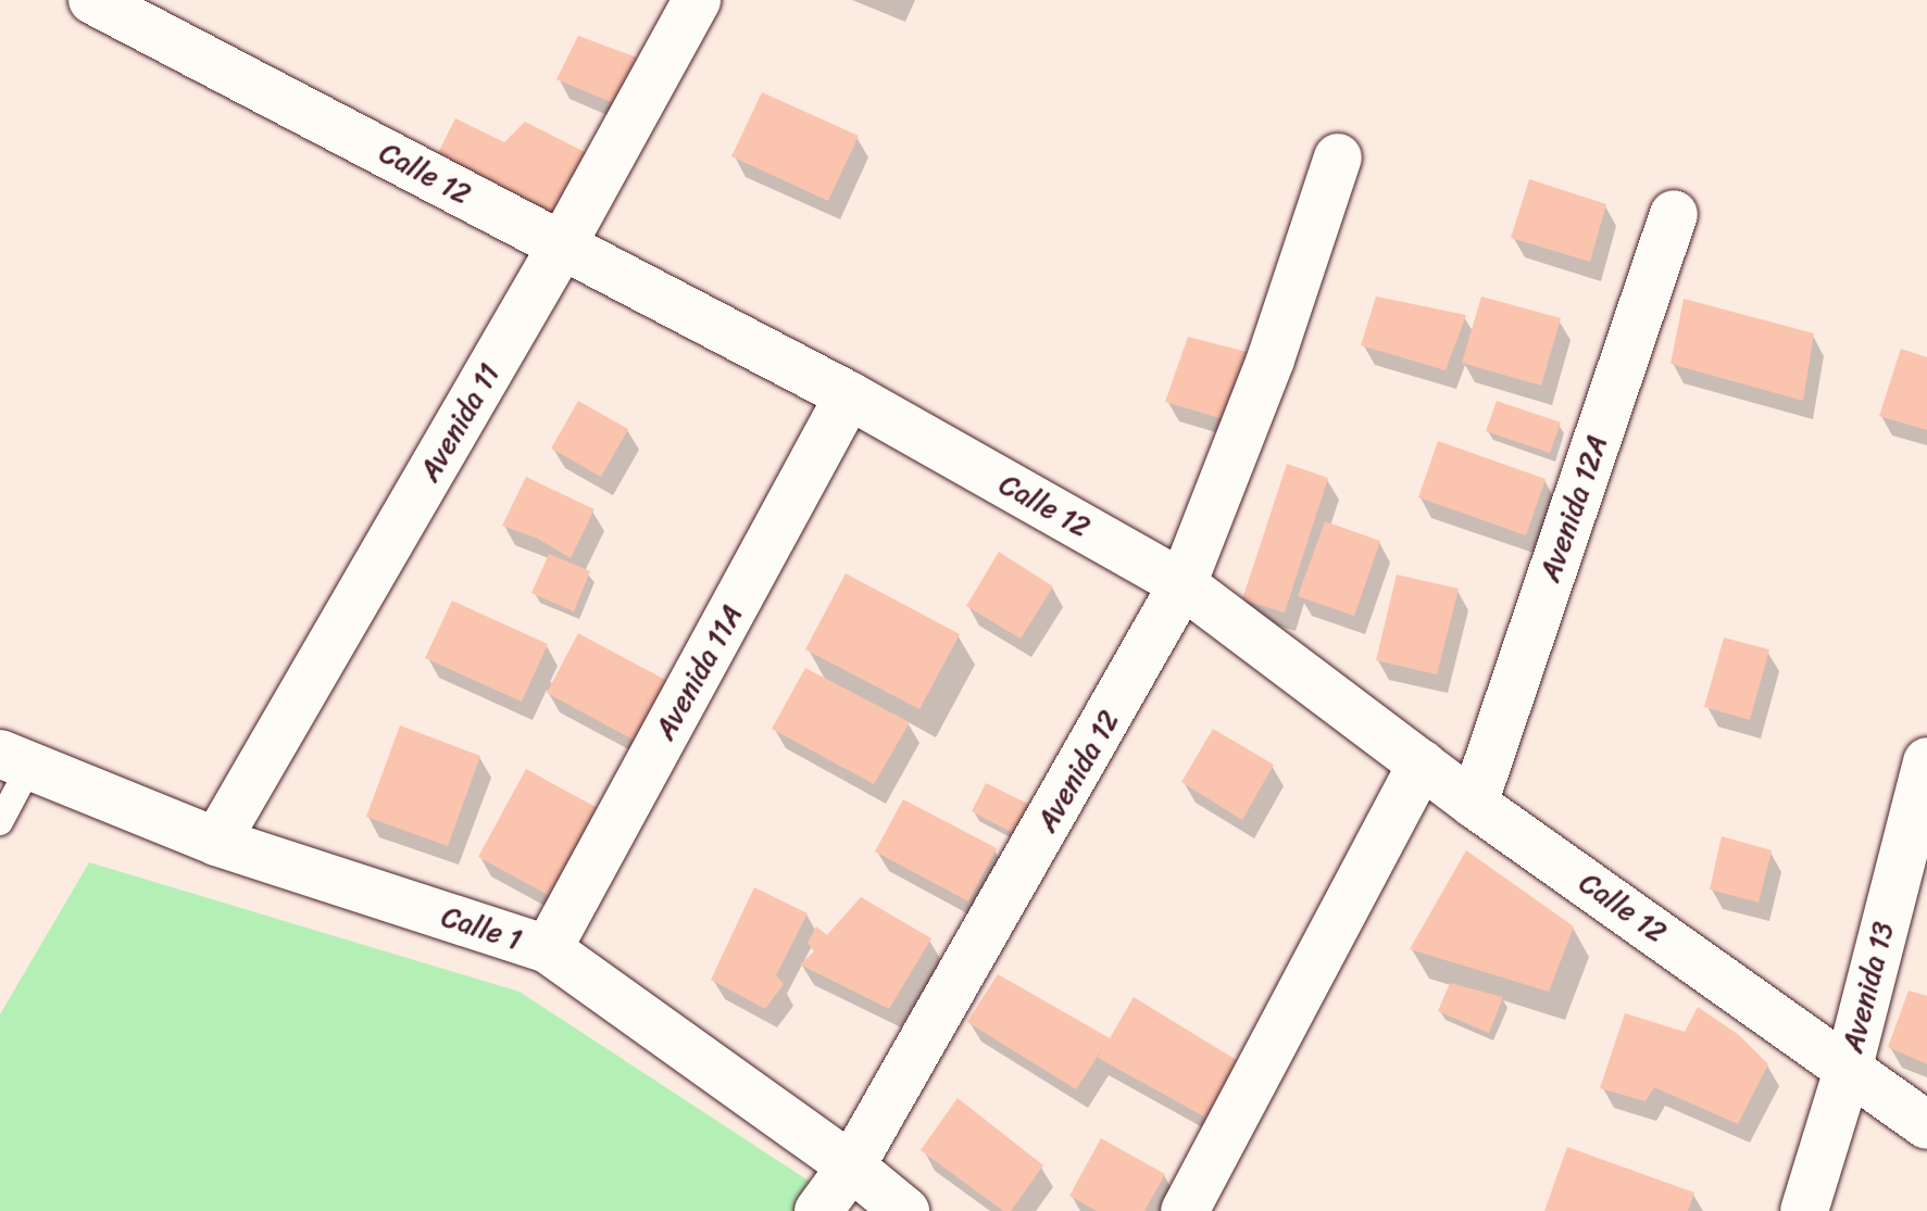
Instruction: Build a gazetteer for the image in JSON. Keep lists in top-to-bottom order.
{
  "streets": {
    "street": [
      "Calle 12",
      "Avenida 11",
      "Avenida 12A",
      "Avenida 11A",
      "Avenida 12",
      "Calle 1",
      "Avenida 13"
    ]
  },
  "crossings": [
    ["Calle 12", "Avenida 11"],
    ["Calle 12", "Avenida 12A"],
    ["Calle 12", "Avenida 11A"],
    ["Calle 12", "Avenida 12"],
    ["Calle 12", "Avenida 13"],
    ["Avenida 11", "Calle 1"],
    ["Avenida 11A", "Calle 1"],
    ["Avenida 12", "Calle 1"]
  ]
}
